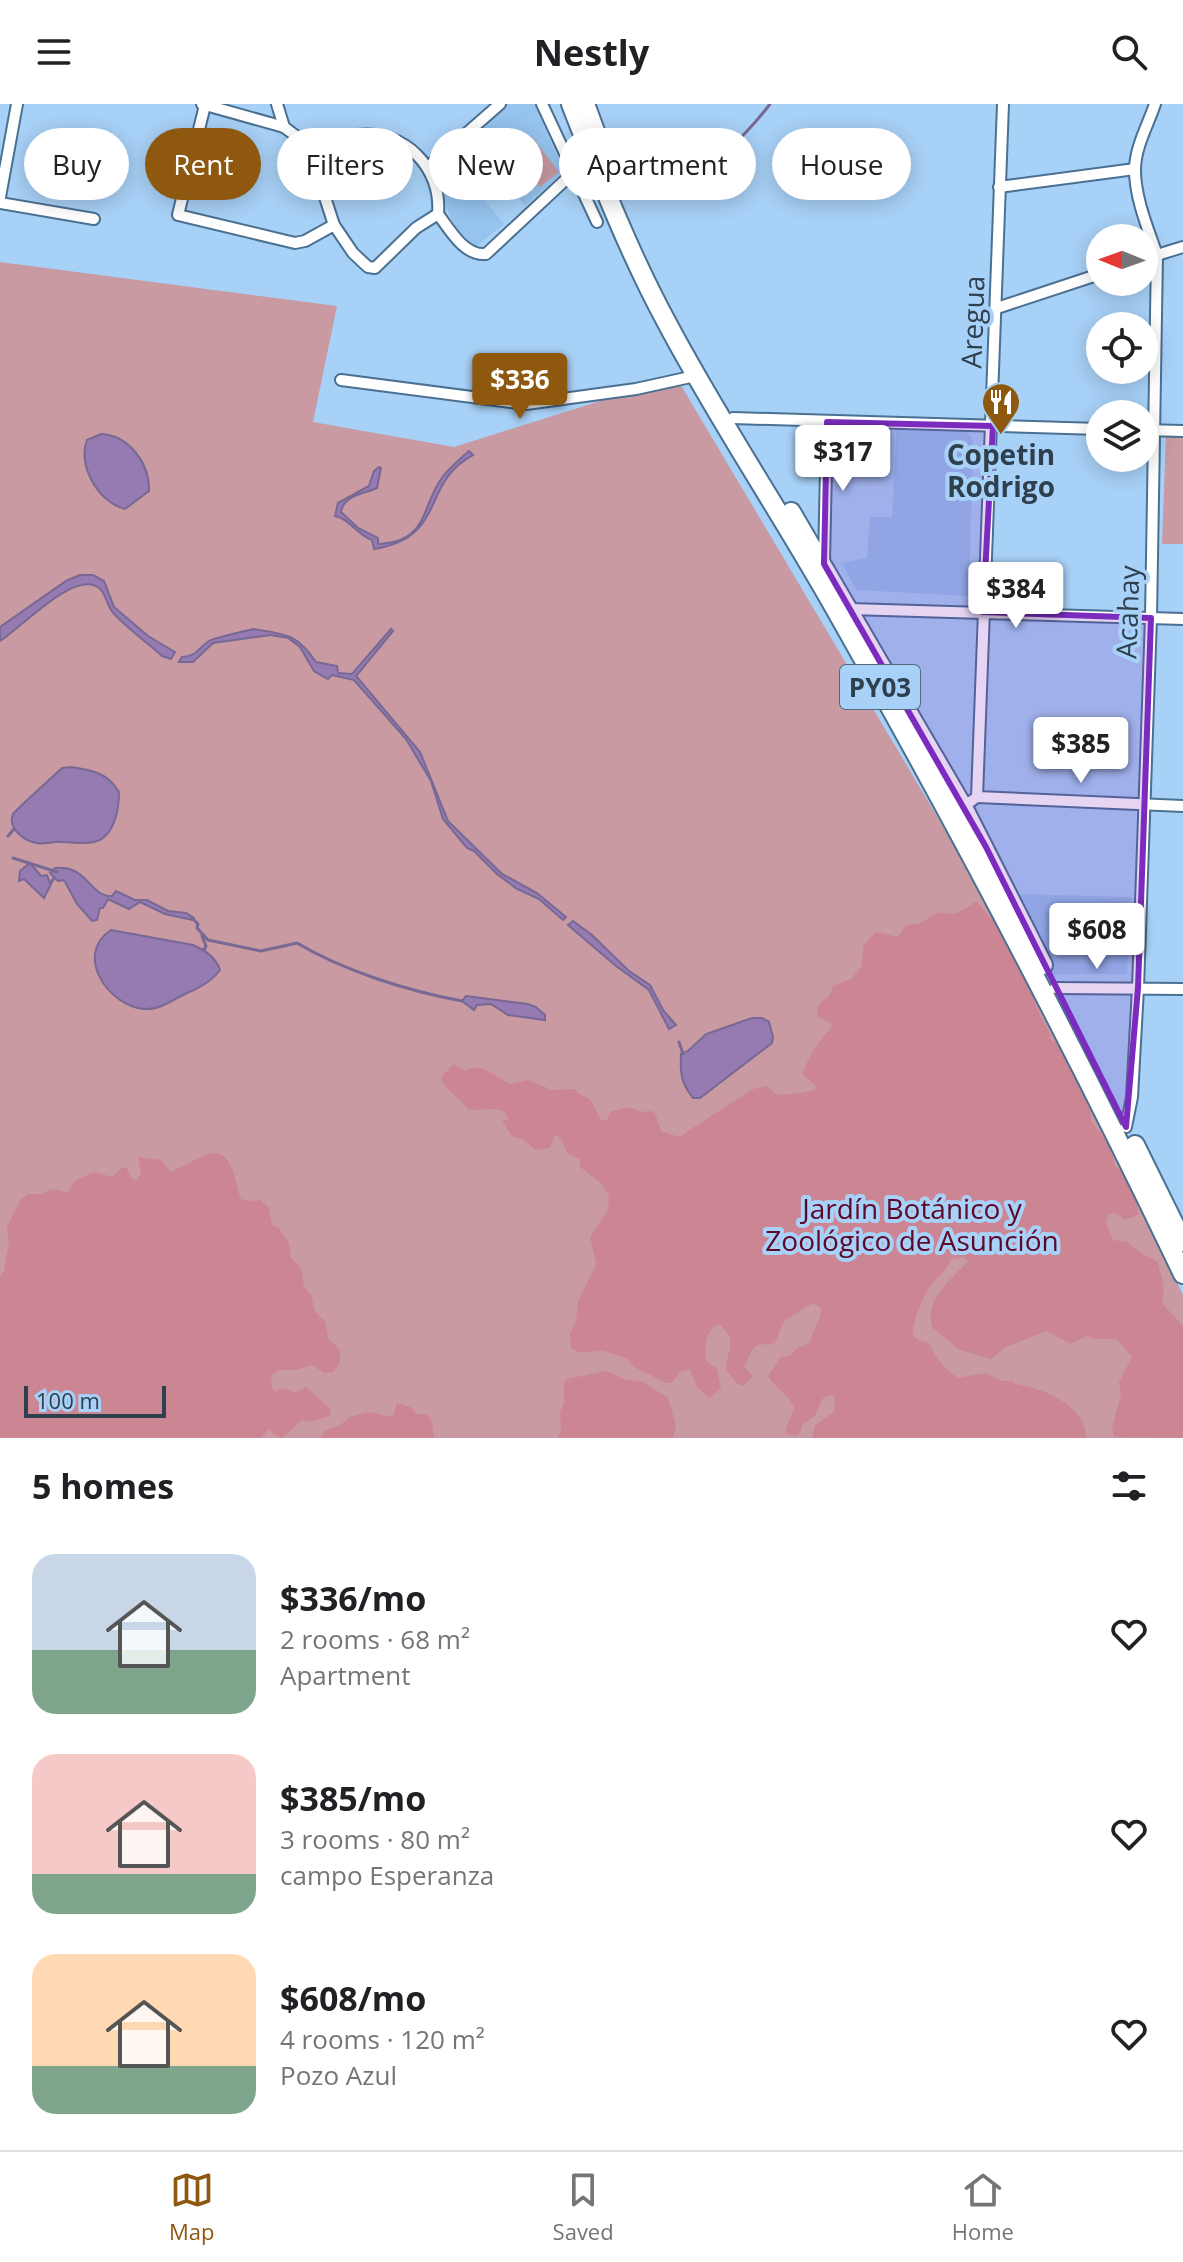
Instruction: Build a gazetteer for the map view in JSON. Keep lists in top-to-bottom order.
{
  "streets": {
    "highway": ["PY03"],
    "street": ["Aregua", "Acahay"]
  },
  "crossings": [
    ["Aregua", "PY03"],
    ["Acahay", "PY03"]
  ],
  "parks": ["Jardín Botánico y Zoológico de Asunción"],
  "places": {
    "restaurant": ["Copetin Rodrigo"]
  },
  "scale_bar": "100 m",
  "north": "left",
  "page": {
    "header": "Nestly",
    "chip": [
      "Buy",
      "Rent",
      "Filters",
      "New",
      "Apartment",
      "House"
    ],
    "price": [
      "$336",
      "$317",
      "$384",
      "$385",
      "$608"
    ],
    "scale": "100 m",
    "heading": "5 homes",
    "list": [
      {
        "name": "$336/mo",
        "note": "2 rooms · 68 m² · Apartment"
      },
      {
        "name": "$385/mo",
        "note": "3 rooms · 80 m² · campo Esperanza"
      },
      {
        "name": "$608/mo",
        "note": "4 rooms · 120 m² · Pozo Azul"
      }
    ],
    "tabs": ["Map", "Saved", "Home"]
  }
}
